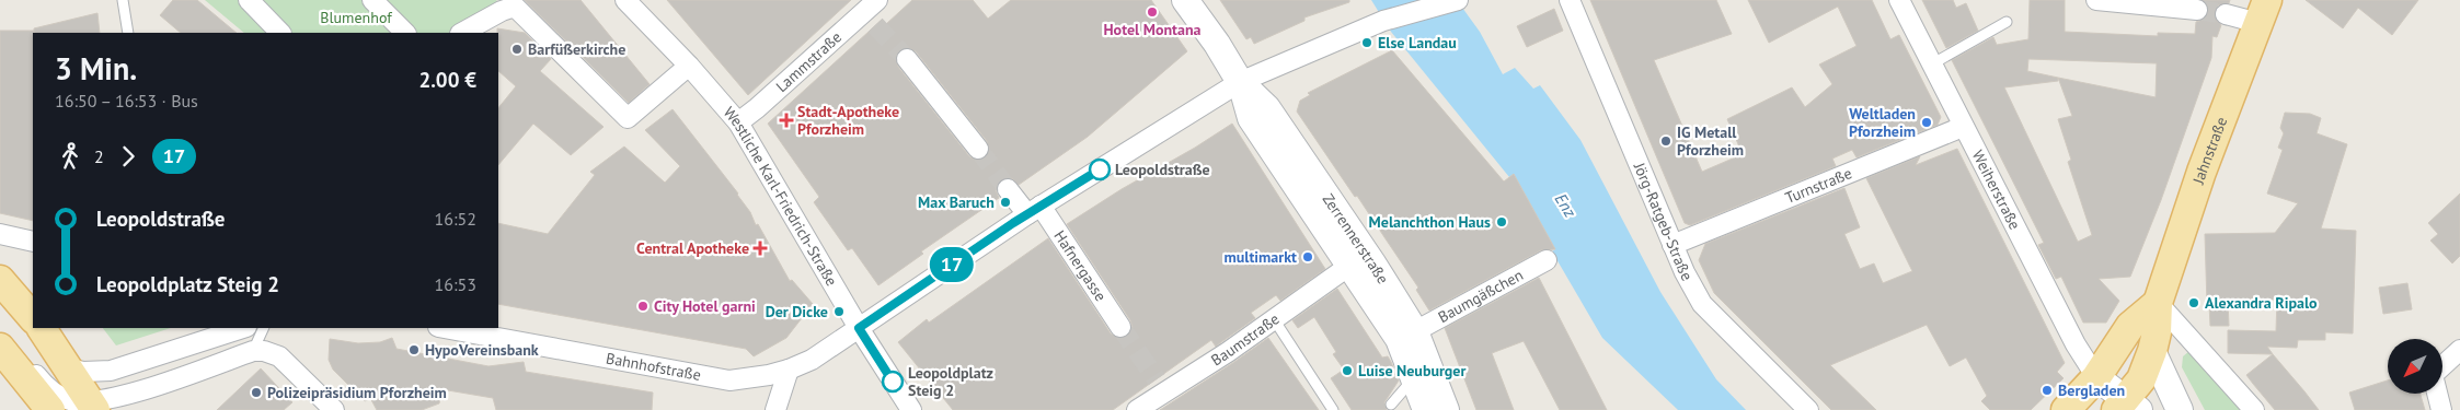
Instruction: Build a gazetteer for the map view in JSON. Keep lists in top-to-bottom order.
{
  "streets": {
    "main road": ["Jahnstraße", "Zerrennerstraße"],
    "street": [
      "Lammstraße",
      "Turnstraße",
      "Weiherstraße",
      "Westliche Karl-Friedrich-Straße",
      "Jörg-Ratgeb-Straße",
      "Hafnergasse",
      "Baumgäßchen",
      "Baumstraße",
      "Bahnhofstraße"
    ]
  },
  "crossings": [
    ["Lammstraße", "Westliche Karl-Friedrich-Straße"],
    ["Turnstraße", "Weiherstraße"],
    ["Turnstraße", "Jörg-Ratgeb-Straße"],
    ["Westliche Karl-Friedrich-Straße", "Bahnhofstraße"],
    ["Zerrennerstraße", "Baumgäßchen"],
    ["Zerrennerstraße", "Baumstraße"]
  ],
  "water": ["Enz"],
  "parks": ["Blumenhof"],
  "places": {
    "other": [
      "Hotel Montana",
      "Else Landau",
      "Barfüßerkirche",
      "Weltladen Pforzheim",
      "IG Metall Pforzheim",
      "Leopoldstraße",
      "Max Baruch",
      "Melanchthon Haus",
      "multimarkt",
      "Alexandra Ripalo",
      "City Hotel garni",
      "Der Dicke",
      "HypoVereinsbank",
      "Luise Neuburger",
      "Leopoldplatz Steig 2",
      "Bergladen",
      "Polizeipräsidium Pforzheim"
    ],
    "health": ["Stadt-Apotheke Pforzheim", "Central Apotheke"]
  },
  "lines": ["bus line 17"],
  "north": "bottom left",
  "page": {
    "on_map": "17",
    "heading": ["3 Min.", "16:50 – 16:53 · Bus", "2.00 €"],
    "legs": ["2", "17"],
    "list": [
      {
        "name": "Leopoldstraße",
        "value": "16:52"
      },
      {
        "name": "Leopoldplatz Steig 2",
        "value": "16:53"
      }
    ]
  }
}
